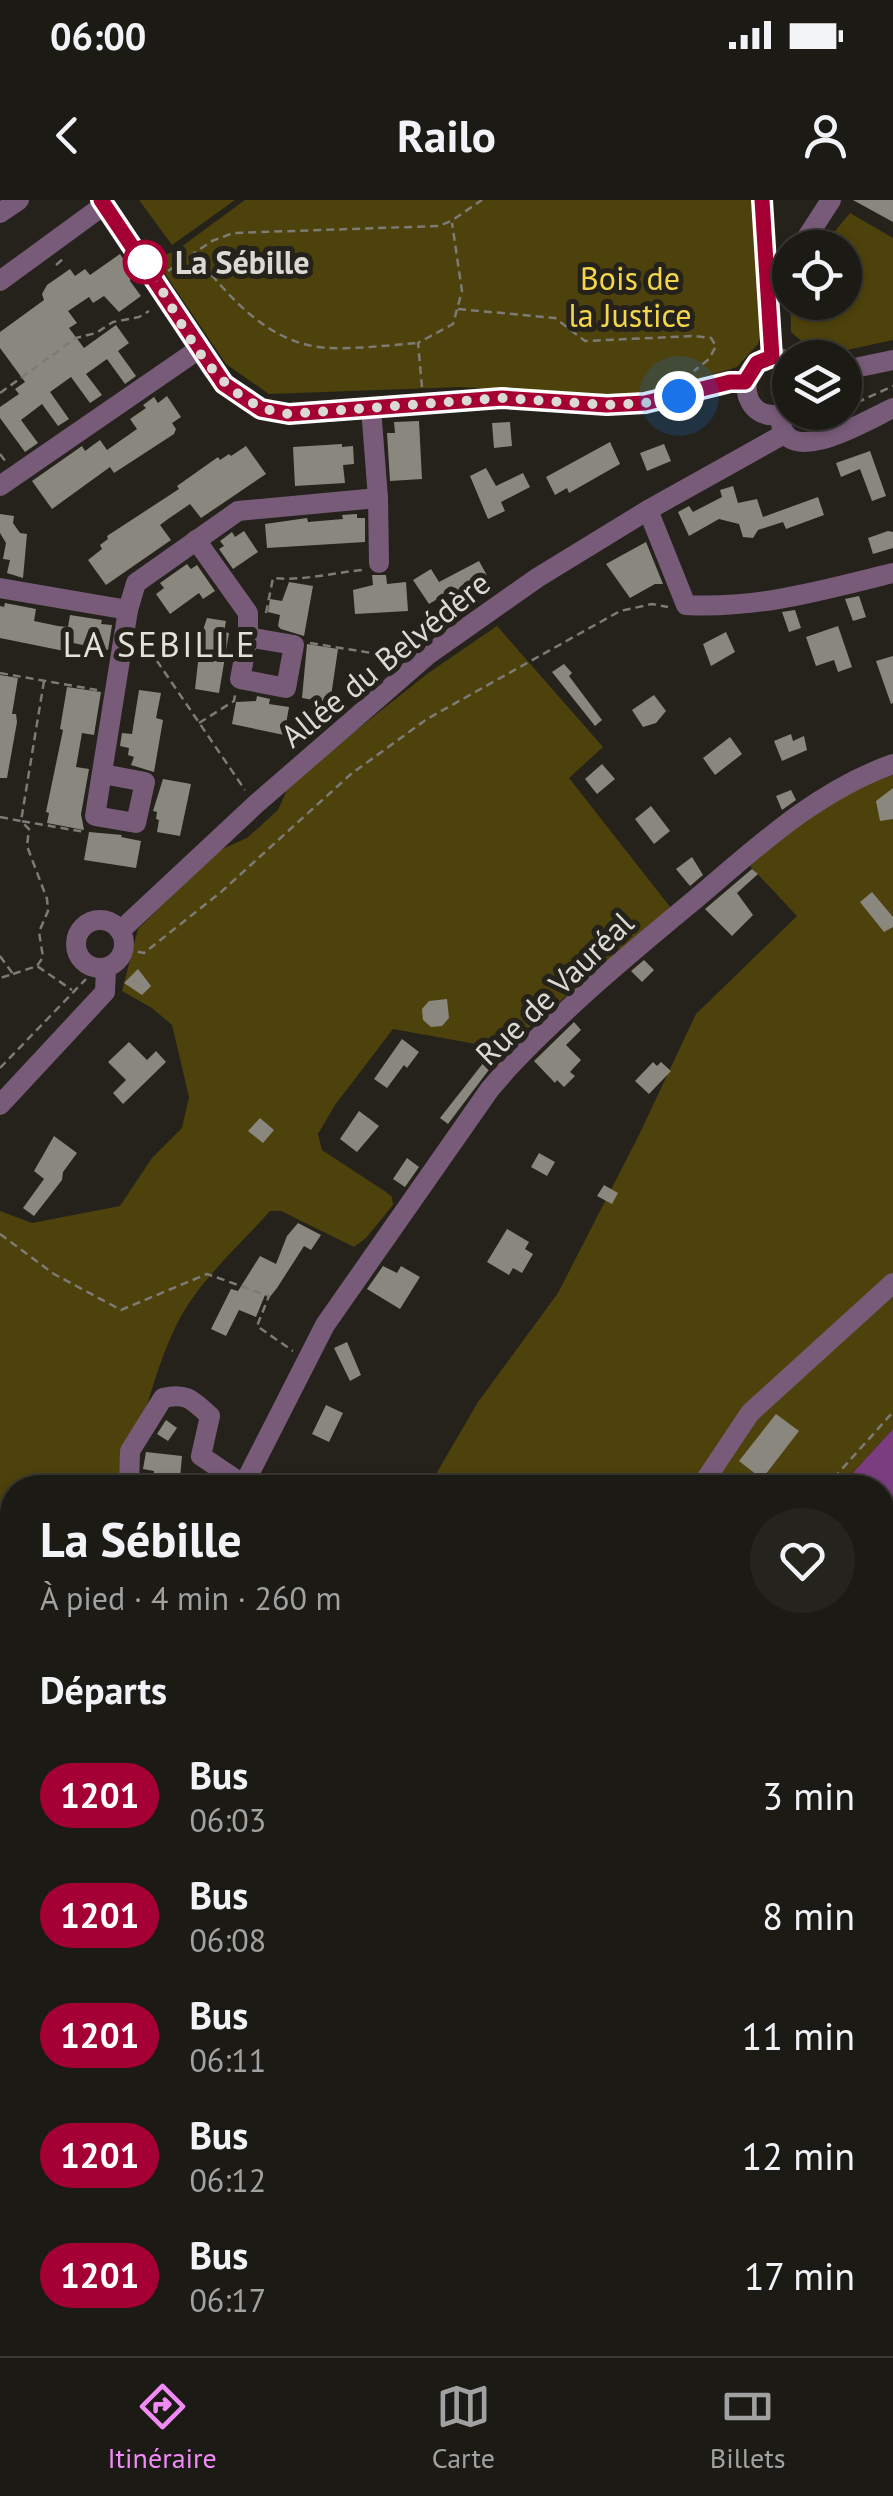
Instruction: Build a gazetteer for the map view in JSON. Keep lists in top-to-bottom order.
{
  "streets": {
    "street": ["Allée du Belvédère", "Rue de Vauréal"]
  },
  "districts": ["LA SEBILLE"],
  "parks": ["Bois de la Justice"],
  "places": ["La Sébille"],
  "lines": ["bus line 1201"],
  "page": {
    "status": "06:00",
    "header": "Railo",
    "heading": [
      ["La Sébille", "À pied · 4 min · 260 m"],
      "Départs"
    ],
    "list": [
      {
        "mark": "1201",
        "name": "Bus",
        "note": "06:03",
        "value": "3 min"
      },
      {
        "mark": "1201",
        "name": "Bus",
        "note": "06:08",
        "value": "8 min"
      },
      {
        "mark": "1201",
        "name": "Bus",
        "note": "06:11",
        "value": "11 min"
      },
      {
        "mark": "1201",
        "name": "Bus",
        "note": "06:12",
        "value": "12 min"
      },
      {
        "mark": "1201",
        "name": "Bus",
        "note": "06:17",
        "value": "17 min"
      }
    ],
    "tabs": ["Itinéraire", "Carte", "Billets"]
  }
}
